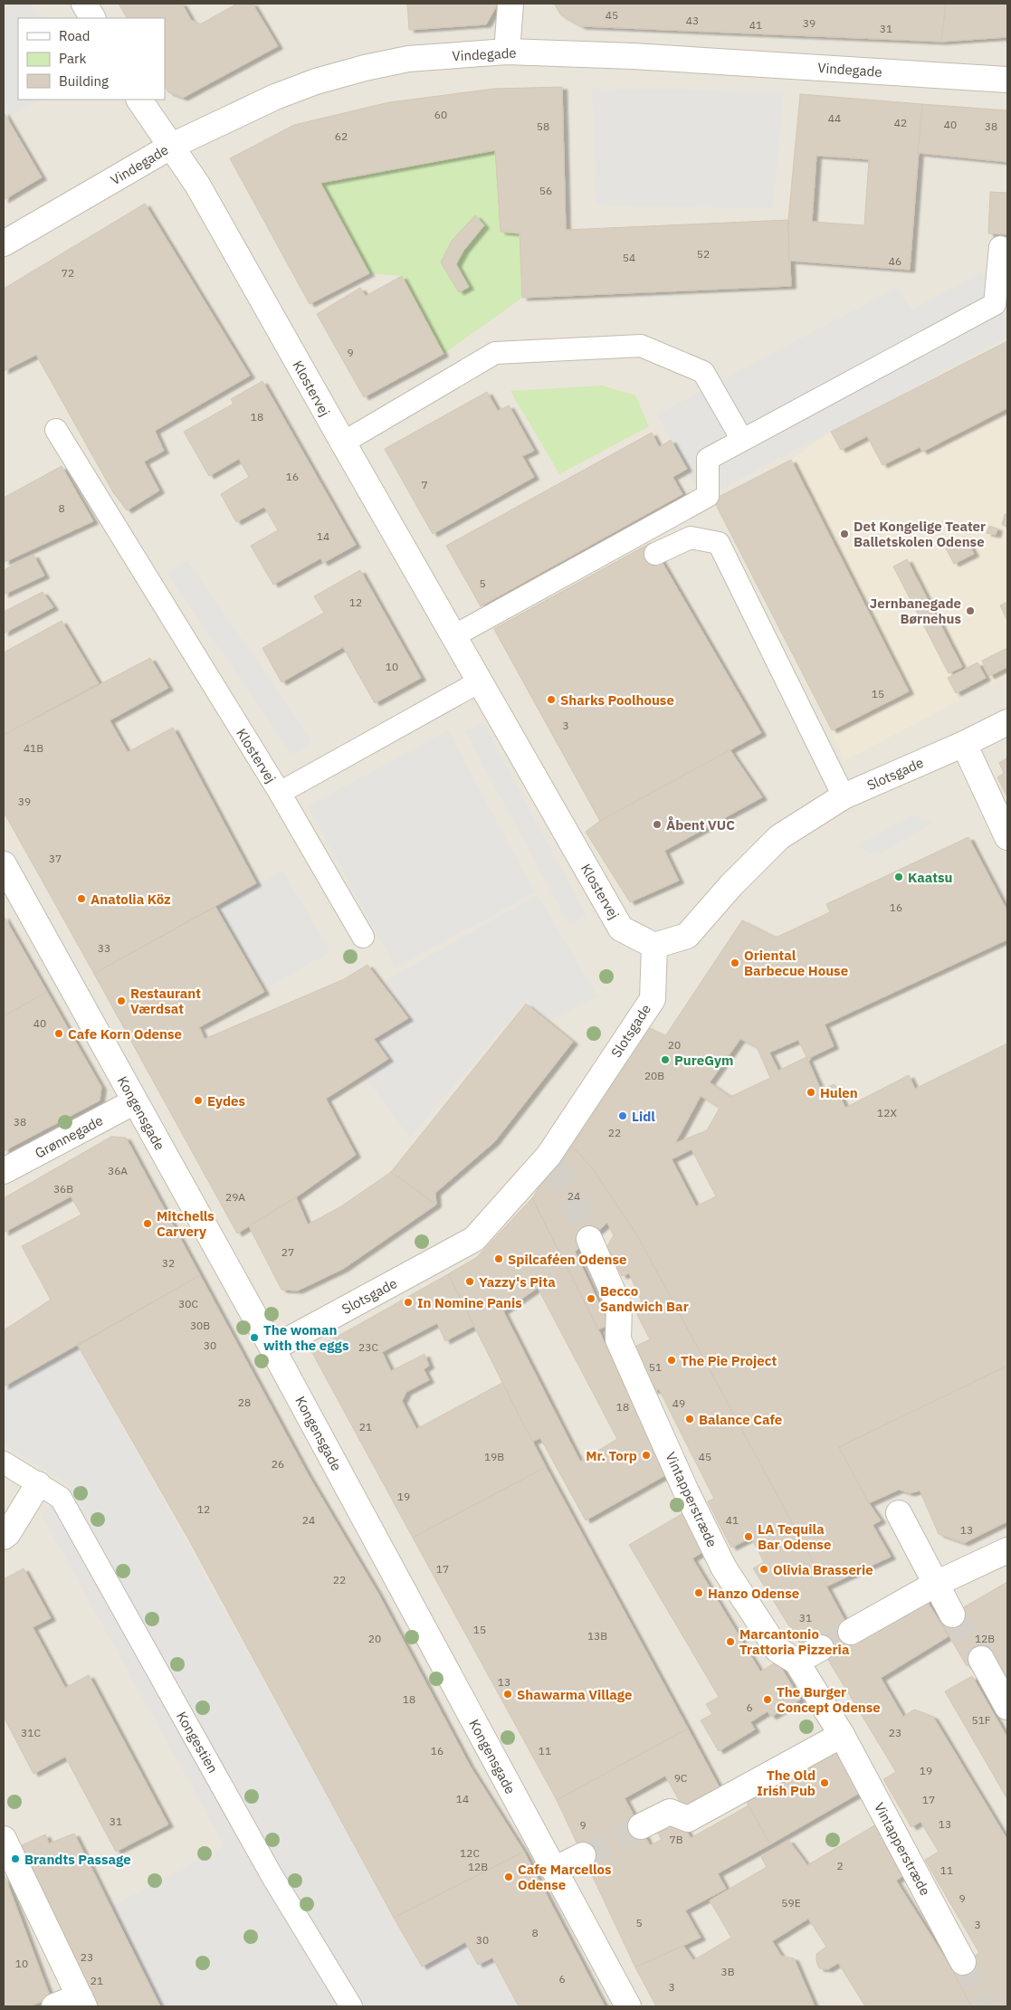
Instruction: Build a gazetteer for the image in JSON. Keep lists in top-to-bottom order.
{
  "streets": {
    "street": [
      "Vindegade",
      "Klostervej",
      "Slotsgade",
      "Kongensgade",
      "Grønnegade",
      "Vintapperstræde"
    ],
    "lane": ["Kongestien"]
  },
  "crossings": [
    ["Vindegade", "Klostervej"],
    ["Klostervej", "Slotsgade"],
    ["Slotsgade", "Kongensgade"],
    ["Kongensgade", "Grønnegade"]
  ],
  "places": [
    "Det Kongelige Teater Balletskolen Odense",
    "Jernbanegade Børnehus",
    "Sharks Poolhouse",
    "Åbent VUC",
    "Kaatsu",
    "Anatolia Köz",
    "Oriental Barbecue House",
    "Restaurant Værdsat",
    "Cafe Korn Odense",
    "PureGym",
    "Hulen",
    "Eydes",
    "Lidl",
    "Mitchells Carvery",
    "Spilcaféen Odense",
    "Yazzy's Pita",
    "Becco Sandwich Bar",
    "In Nomine Panis",
    "The woman with the eggs",
    "The Pie Project",
    "Balance Cafe",
    "Mr. Torp",
    "LA Tequila Bar Odense",
    "Olivia Brasserie",
    "Hanzo Odense",
    "Marcantonio Trattoria Pizzeria",
    "Shawarma Village",
    "The Burger Concept Odense",
    "The Old Irish Pub",
    "Brandts Passage",
    "Cafe Marcellos Odense"
  ],
  "house_numbers": [
    "45",
    "43",
    "39",
    "41",
    "31",
    "60",
    "44",
    "42",
    "40",
    "58",
    "38",
    "62",
    "56",
    "52",
    "54",
    "46",
    "72",
    "9",
    "18",
    "16",
    "7",
    "8",
    "14",
    "5",
    "12",
    "10",
    "15",
    "3",
    "41B",
    "39",
    "37",
    "16",
    "33",
    "40",
    "20",
    "20B",
    "12X",
    "38",
    "22",
    "36A",
    "36B",
    "24",
    "29A",
    "27",
    "32",
    "30C",
    "30B",
    "30",
    "23C",
    "51",
    "28",
    "49",
    "18",
    "21",
    "19B",
    "45",
    "26",
    "19",
    "12",
    "24",
    "41",
    "13",
    "17",
    "22",
    "31",
    "15",
    "13B",
    "20",
    "12B",
    "13",
    "18",
    "6",
    "51F",
    "31C",
    "23",
    "16",
    "11",
    "19",
    "9C",
    "14",
    "17",
    "31",
    "13",
    "9",
    "7B",
    "12C",
    "2",
    "12B",
    "11",
    "9",
    "59E",
    "5",
    "3",
    "8",
    "30",
    "23",
    "10",
    "3B",
    "6",
    "21",
    "3"
  ],
  "legend": ["Road", "Park", "Building"]
}
